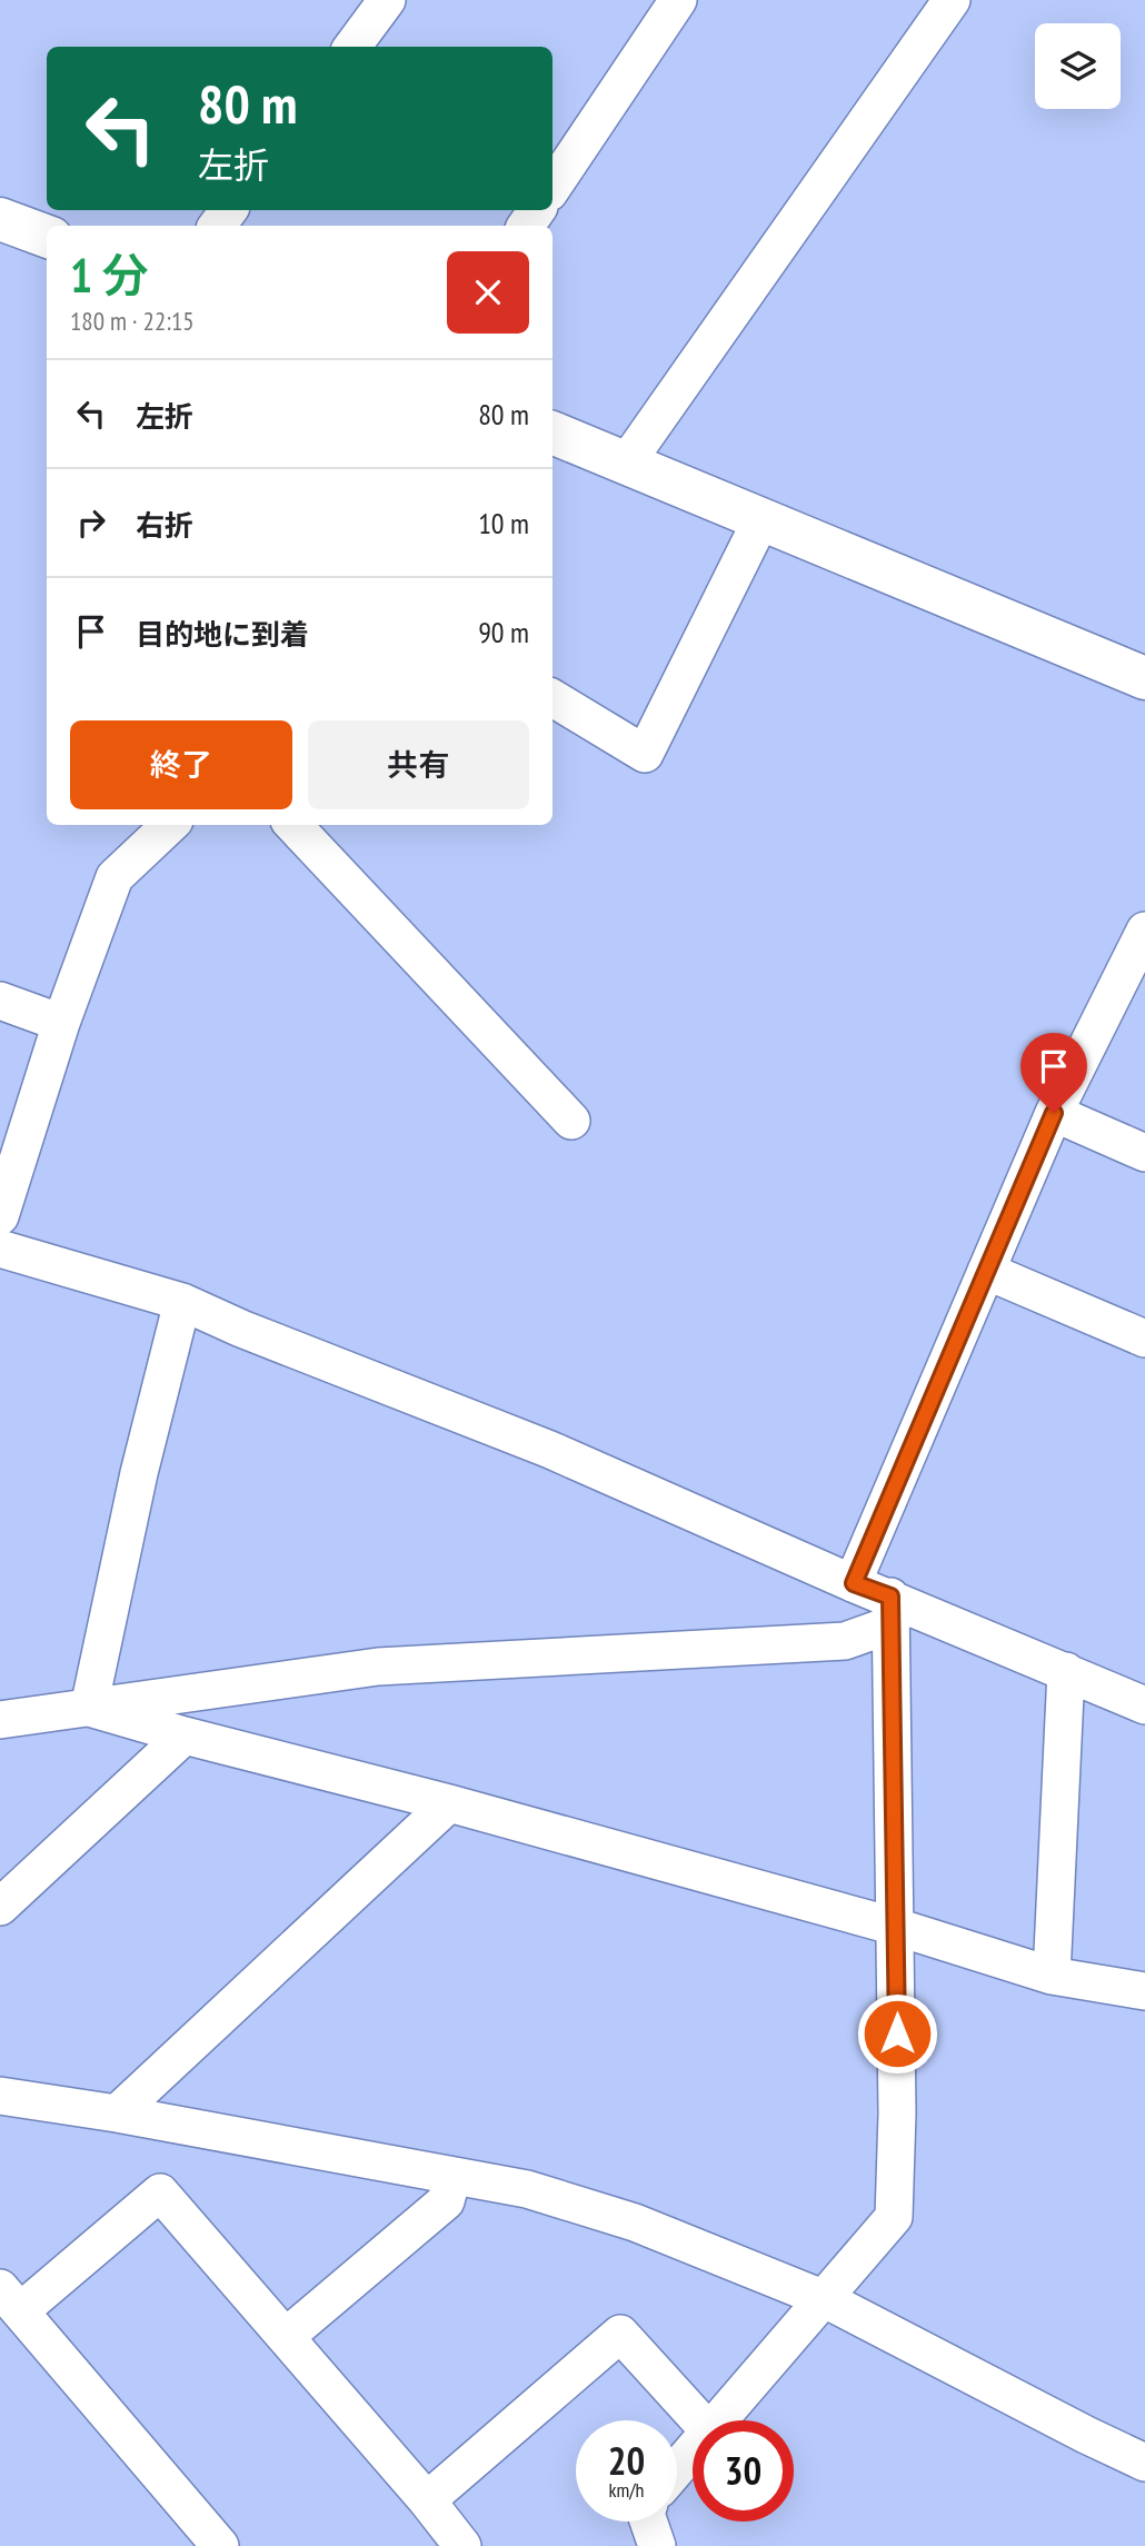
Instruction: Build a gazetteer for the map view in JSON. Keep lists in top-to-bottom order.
{
  "page": {
    "turn": ["80 m", "左折"],
    "heading": ["1 分", "180 m · 22:15"],
    "list": [
      {
        "name": "左折",
        "value": "80 m"
      },
      {
        "name": "右折",
        "value": "10 m"
      },
      {
        "name": "目的地に到着",
        "value": "90 m"
      }
    ],
    "buttons": ["終了", "共有"],
    "speed": "20 km/h",
    "limit": "30"
  }
}
